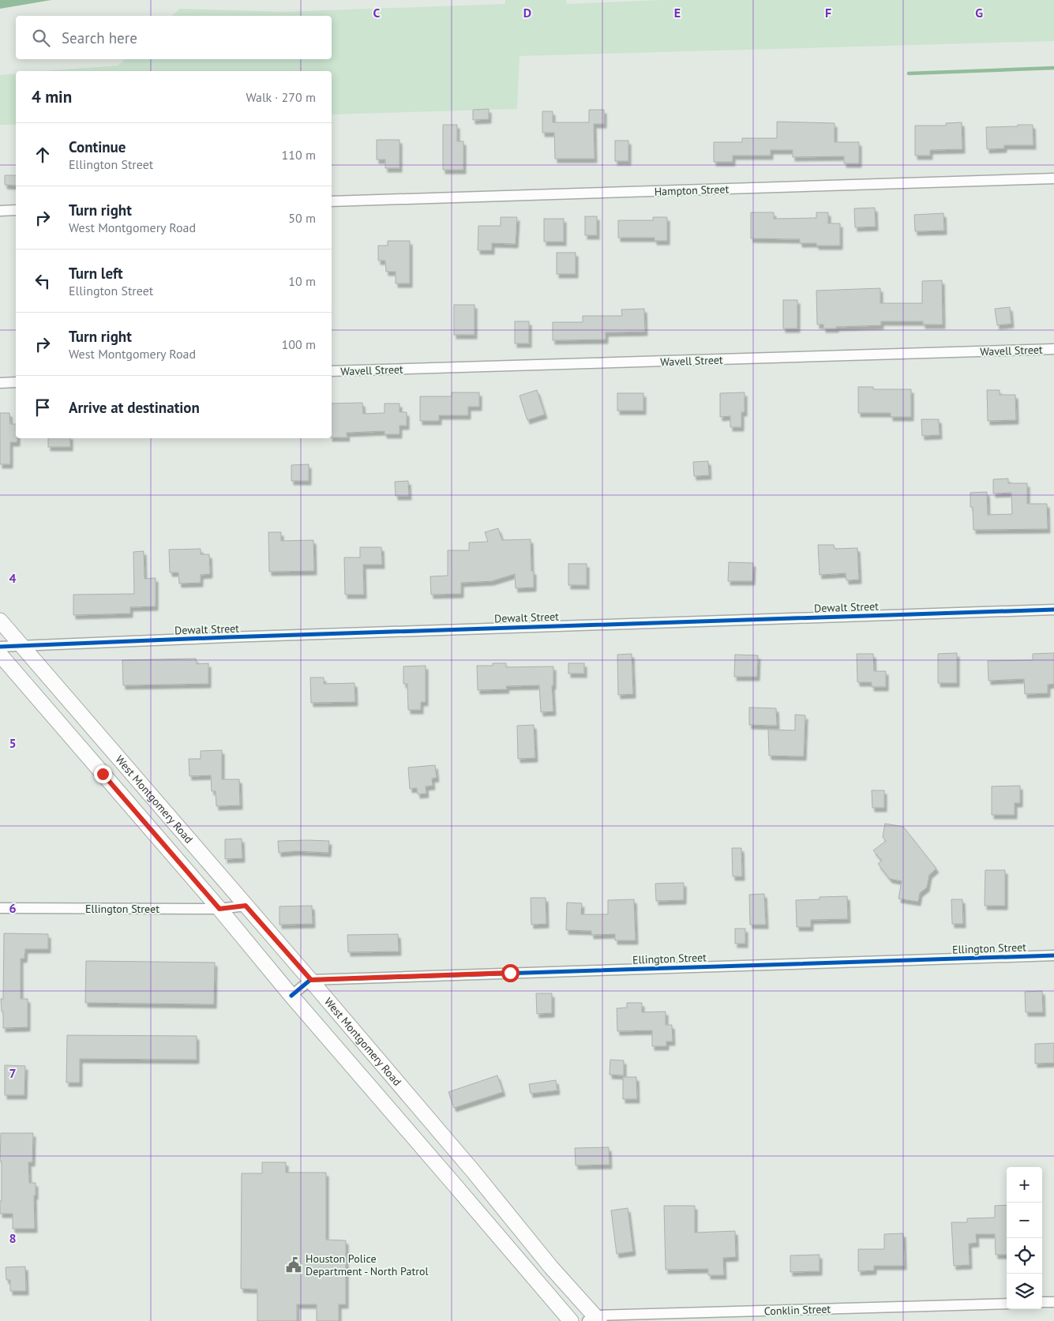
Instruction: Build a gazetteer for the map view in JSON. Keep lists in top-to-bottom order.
{
  "streets": {
    "main road": ["West Montgomery Road"],
    "street": [
      "Hampton Street",
      "Wavell Street",
      "Dewalt Street",
      "Ellington Street",
      "Conklin Street"
    ]
  },
  "crossings": [
    ["Dewalt Street", "West Montgomery Road"],
    ["West Montgomery Road", "Ellington Street"],
    ["West Montgomery Road", "Conklin Street"]
  ],
  "places": {
    "public building": ["Houston Police Department - North Patrol"]
  },
  "page": {
    "search": "Search here",
    "heading": ["4 min", "Walk · 270 m"],
    "list": [
      ["Continue", "Ellington Street", "110 m"],
      ["Turn right", "West Montgomery Road", "50 m"],
      ["Turn left", "Ellington Street", "10 m"],
      ["Turn right", "West Montgomery Road", "100 m"],
      "Arrive at destination"
    ],
    "map_buttons": ["+", "−"]
  },
  "grid": {
    "columns": [
      "C",
      "D",
      "E",
      "F",
      "G"
    ],
    "rows": [
      "4",
      "5",
      "6",
      "7",
      "8"
    ]
  }
}
